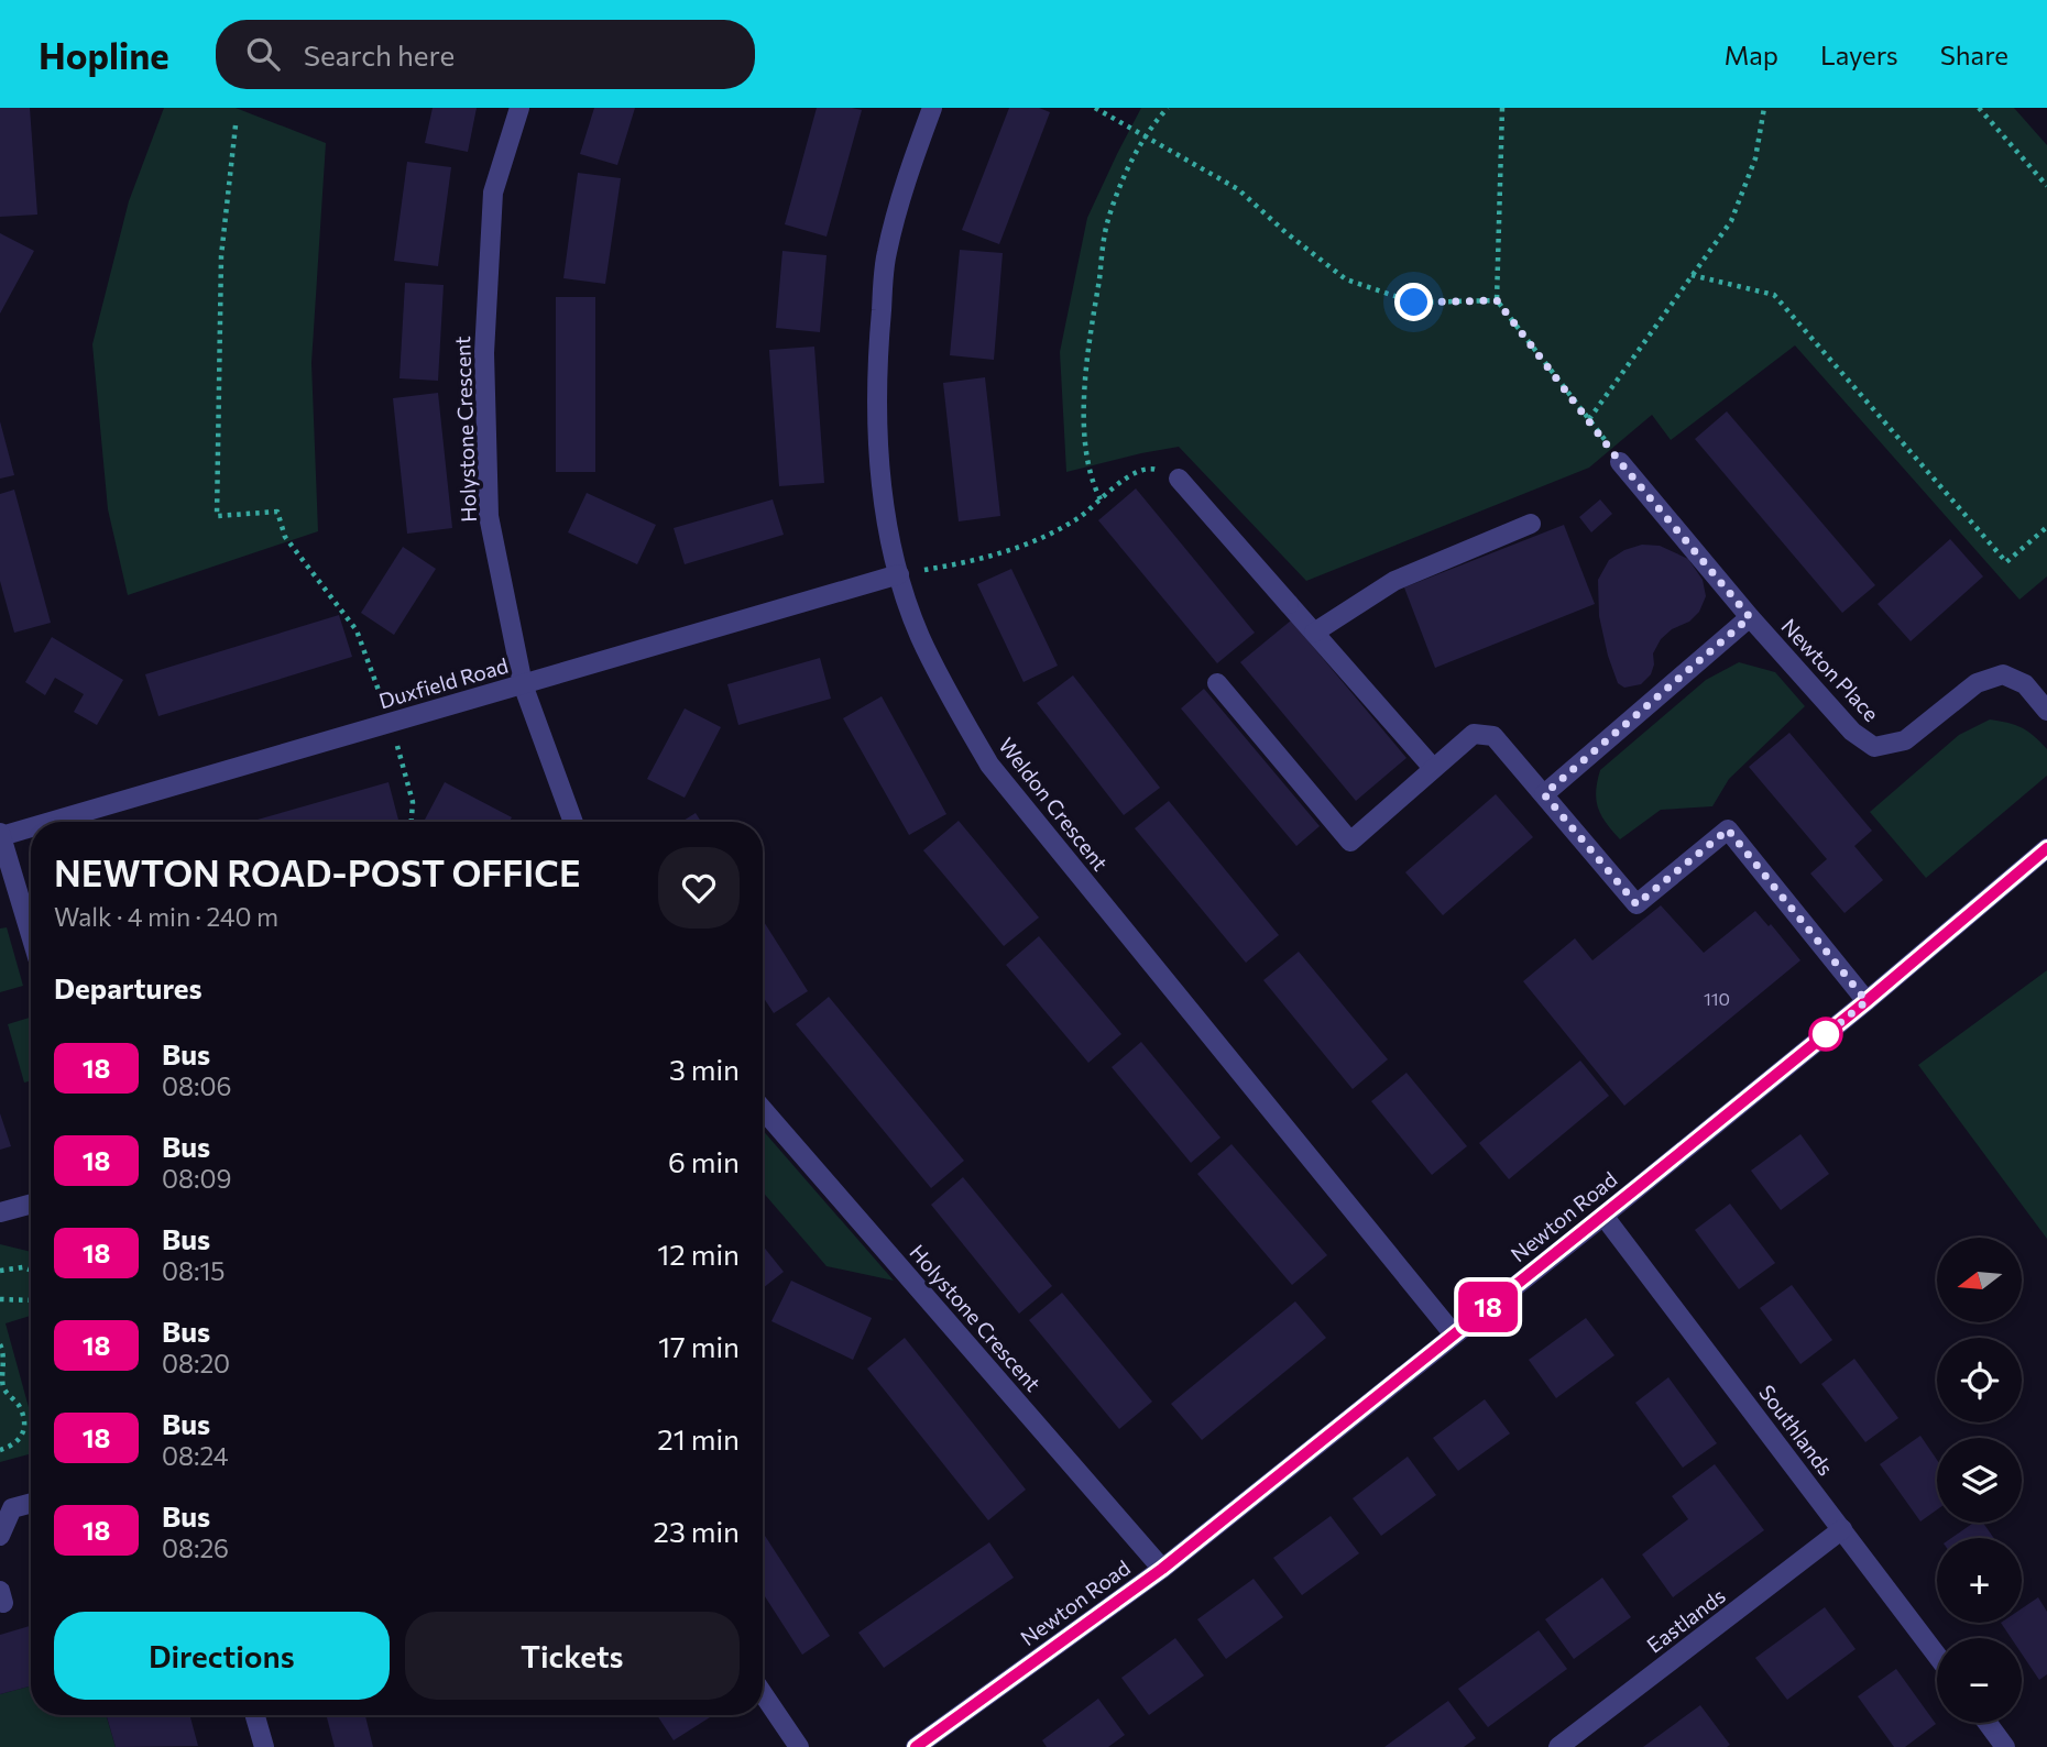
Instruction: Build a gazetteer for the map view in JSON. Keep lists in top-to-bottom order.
{
  "streets": {
    "street": [
      "Holystone Crescent",
      "Newton Place",
      "Duxfield Road",
      "Weldon Crescent",
      "Newton Road",
      "Southlands",
      "Eastlands"
    ]
  },
  "crossings": [
    ["Holystone Crescent", "Duxfield Road"],
    ["Holystone Crescent", "Newton Road"],
    ["Duxfield Road", "Weldon Crescent"],
    ["Weldon Crescent", "Newton Road"],
    ["Newton Road", "Southlands"],
    ["Southlands", "Eastlands"]
  ],
  "lines": ["bus line 18"],
  "house_numbers": ["110"],
  "north": "left",
  "page": {
    "header": "Hopline",
    "search": "Search here",
    "nav": ["Map", "Layers", "Share"],
    "on_map": "18",
    "heading": [
      ["NEWTON ROAD-POST OFFICE", "Walk · 4 min · 240 m"],
      "Departures"
    ],
    "list": [
      {
        "mark": "18",
        "name": "Bus",
        "note": "08:06",
        "value": "3 min"
      },
      {
        "mark": "18",
        "name": "Bus",
        "note": "08:09",
        "value": "6 min"
      },
      {
        "mark": "18",
        "name": "Bus",
        "note": "08:15",
        "value": "12 min"
      },
      {
        "mark": "18",
        "name": "Bus",
        "note": "08:20",
        "value": "17 min"
      },
      {
        "mark": "18",
        "name": "Bus",
        "note": "08:24",
        "value": "21 min"
      },
      {
        "mark": "18",
        "name": "Bus",
        "note": "08:26",
        "value": "23 min"
      }
    ],
    "map_buttons": ["+", "−"],
    "buttons": ["Directions", "Tickets"]
  }
}
